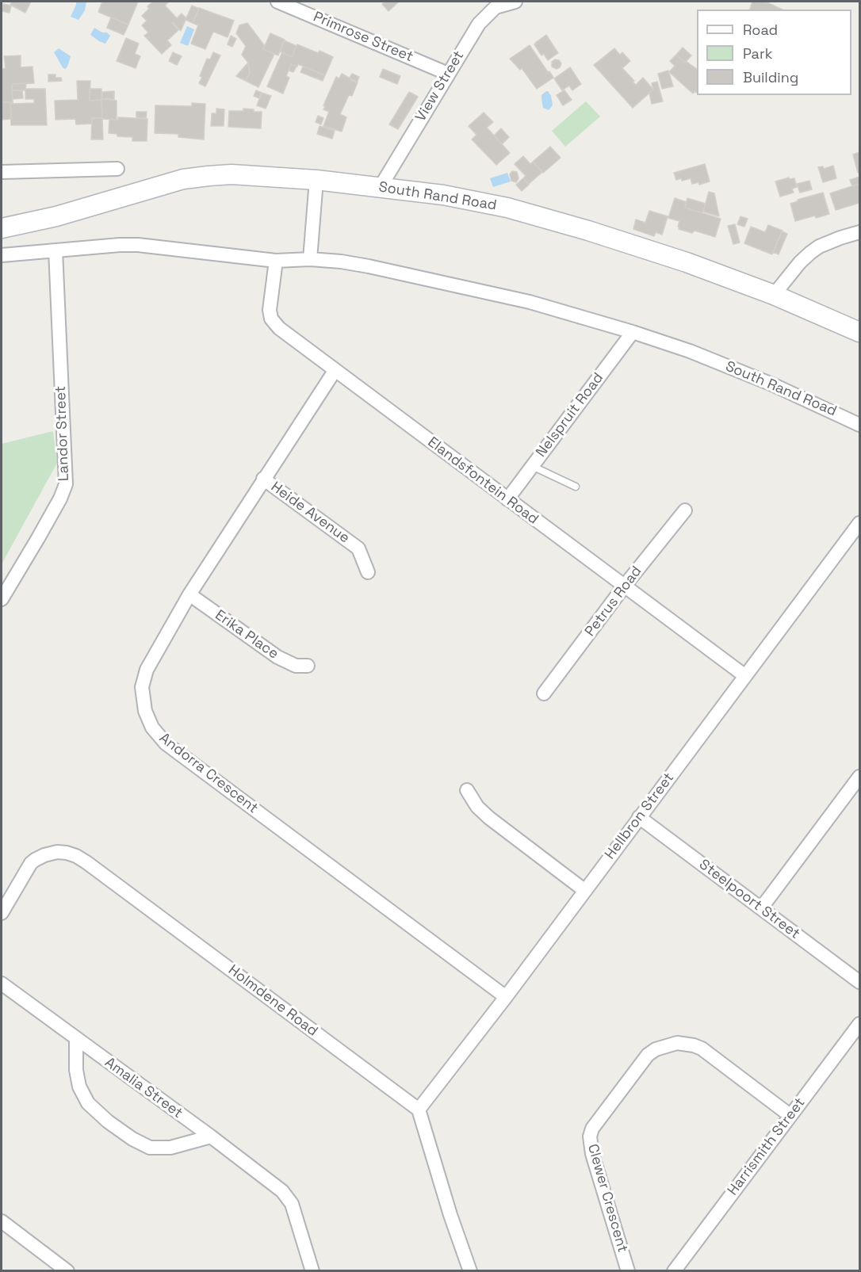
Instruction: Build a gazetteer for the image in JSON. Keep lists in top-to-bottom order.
{
  "streets": {
    "main road": ["South Rand Road"],
    "street": [
      "Primrose Street",
      "View Street",
      "Nelspruit Road",
      "Landor Street",
      "Elandsfontein Road",
      "Heide Avenue",
      "Petrus Road",
      "Erika Place",
      "Andorra Crescent",
      "Hellbron Street",
      "Steelpoort Street",
      "Holmdene Road",
      "Amalia Street",
      "Harrismith Street",
      "Clewer Crescent"
    ]
  },
  "crossings": [
    ["Primrose Street", "View Street"],
    ["View Street", "South Rand Road"],
    ["South Rand Road", "Nelspruit Road"],
    ["South Rand Road", "Landor Street"],
    ["South Rand Road", "Elandsfontein Road"],
    ["Nelspruit Road", "Elandsfontein Road"],
    ["Elandsfontein Road", "Petrus Road"],
    ["Elandsfontein Road", "Andorra Crescent"],
    ["Elandsfontein Road", "Hellbron Street"],
    ["Heide Avenue", "Andorra Crescent"],
    ["Erika Place", "Andorra Crescent"],
    ["Andorra Crescent", "Hellbron Street"],
    ["Hellbron Street", "Steelpoort Street"],
    ["Hellbron Street", "Holmdene Road"],
    ["Harrismith Street", "Clewer Crescent"]
  ],
  "legend": ["Road", "Park", "Building"]
}
